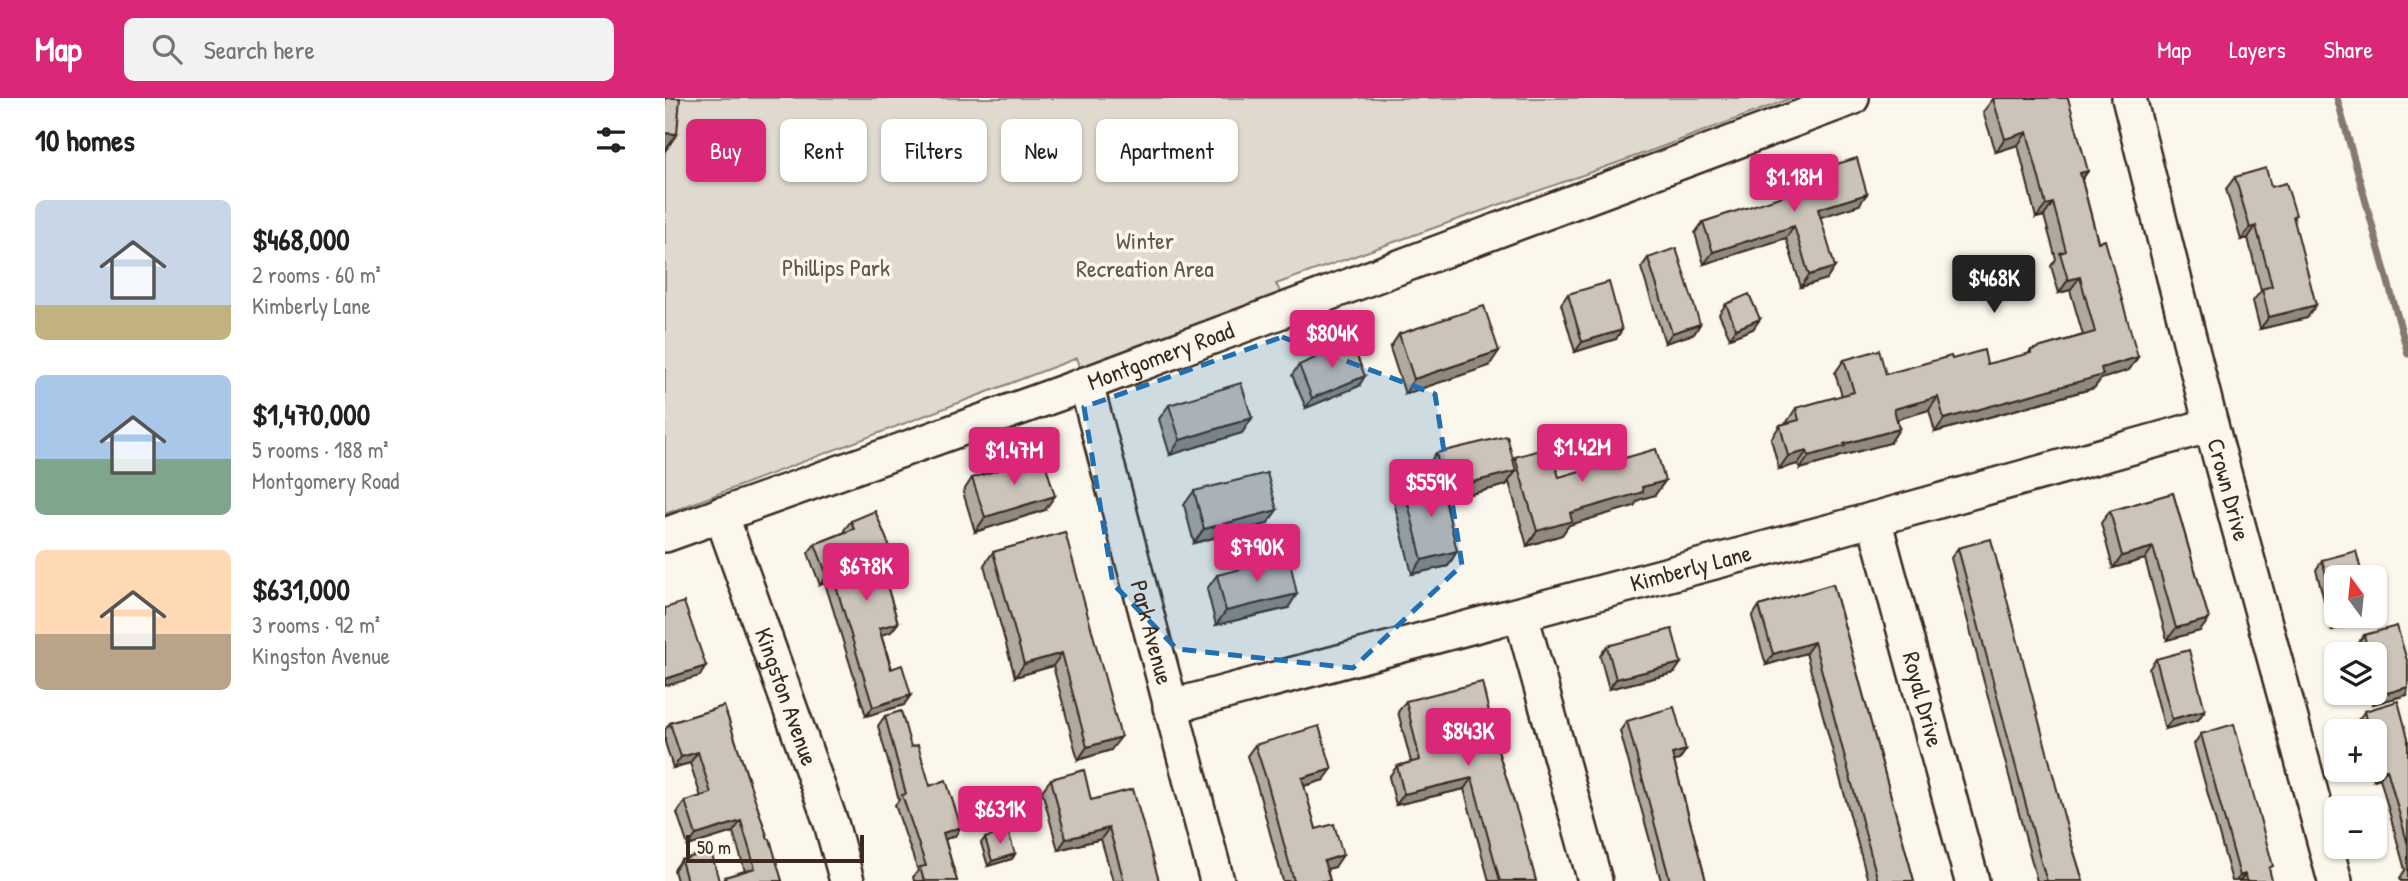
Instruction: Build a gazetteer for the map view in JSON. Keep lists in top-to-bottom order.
{
  "streets": {
    "street": [
      "Montgomery Road",
      "Crown Drive",
      "Kimberly Lane",
      "Park Avenue",
      "Kingston Avenue",
      "Royal Drive"
    ]
  },
  "crossings": [
    ["Montgomery Road", "Park Avenue"],
    ["Montgomery Road", "Kingston Avenue"],
    ["Crown Drive", "Kimberly Lane"],
    ["Kimberly Lane", "Park Avenue"],
    ["Kimberly Lane", "Royal Drive"]
  ],
  "parks": ["Winter Recreation Area", "Phillips Park"],
  "scale_bar": "50 m",
  "north": "top",
  "page": {
    "header": "Map",
    "search": "Search here",
    "nav": ["Map", "Layers", "Share"],
    "heading": "10 homes",
    "chip": [
      "Buy",
      "Rent",
      "Filters",
      "New",
      "Apartment"
    ],
    "price": [
      "$1.18M",
      "$468K",
      "$804K",
      "$1.42M",
      "$1.47M",
      "$559K",
      "$790K",
      "$678K",
      "$843K",
      "$631K"
    ],
    "list": [
      {
        "name": "$468,000",
        "note": "2 rooms · 60 m² · Kimberly Lane"
      },
      {
        "name": "$1,470,000",
        "note": "5 rooms · 188 m² · Montgomery Road"
      },
      {
        "name": "$631,000",
        "note": "3 rooms · 92 m² · Kingston Avenue"
      }
    ],
    "map_buttons": ["+", "−"],
    "scale": "50 m"
  }
}
